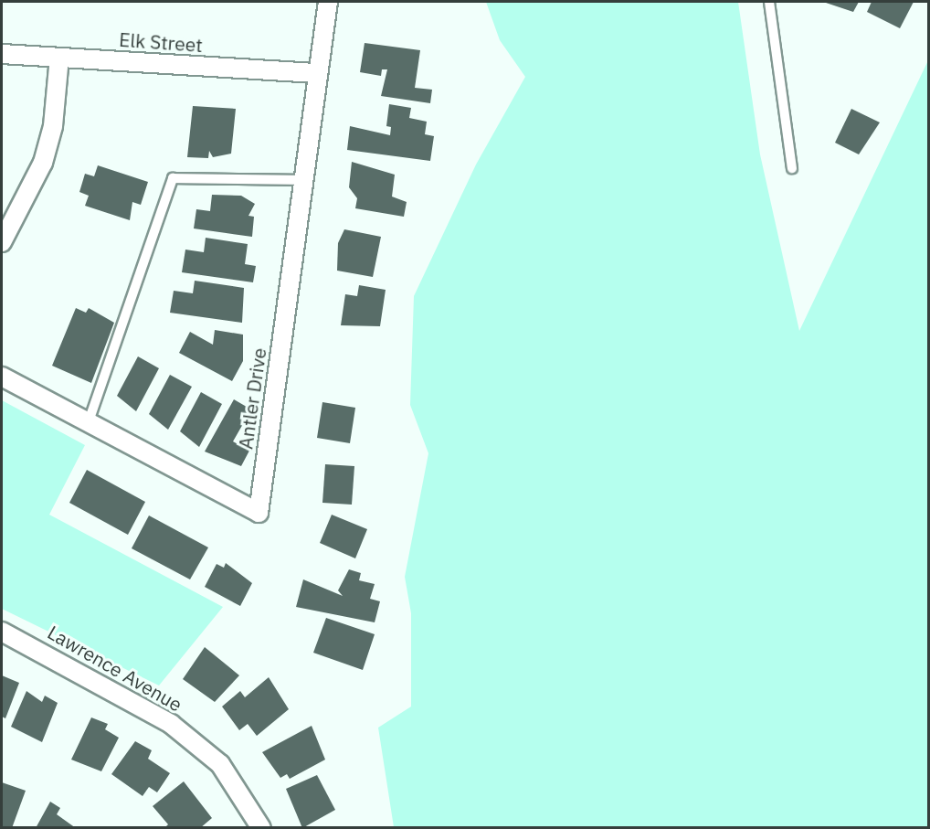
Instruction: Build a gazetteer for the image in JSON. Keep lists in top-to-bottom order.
{
  "streets": {
    "street": ["Elk Street", "Antler Drive", "Lawrence Avenue"]
  },
  "crossings": [
    ["Elk Street", "Antler Drive"]
  ]
}
